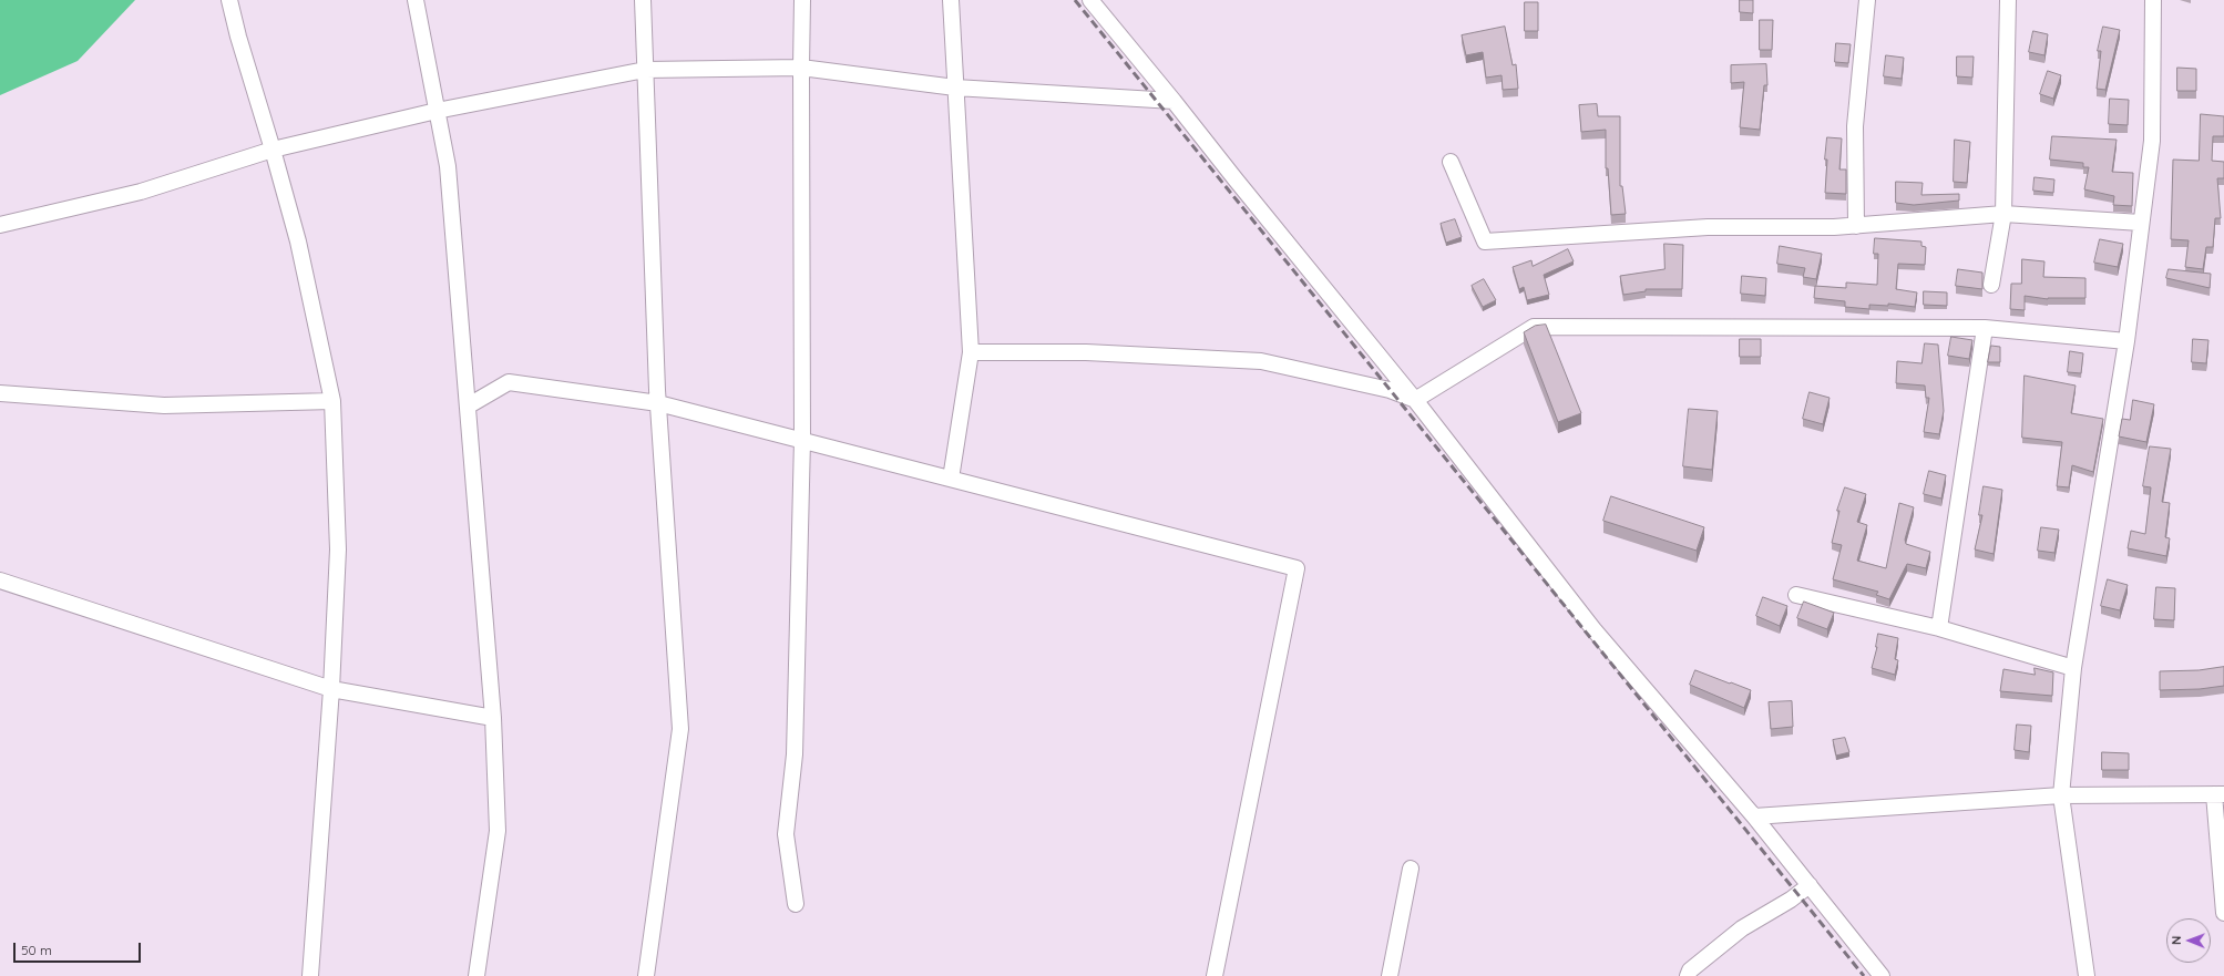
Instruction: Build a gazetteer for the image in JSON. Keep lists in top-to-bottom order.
{
  "scale_bar": "50 m",
  "north": "left"
}
